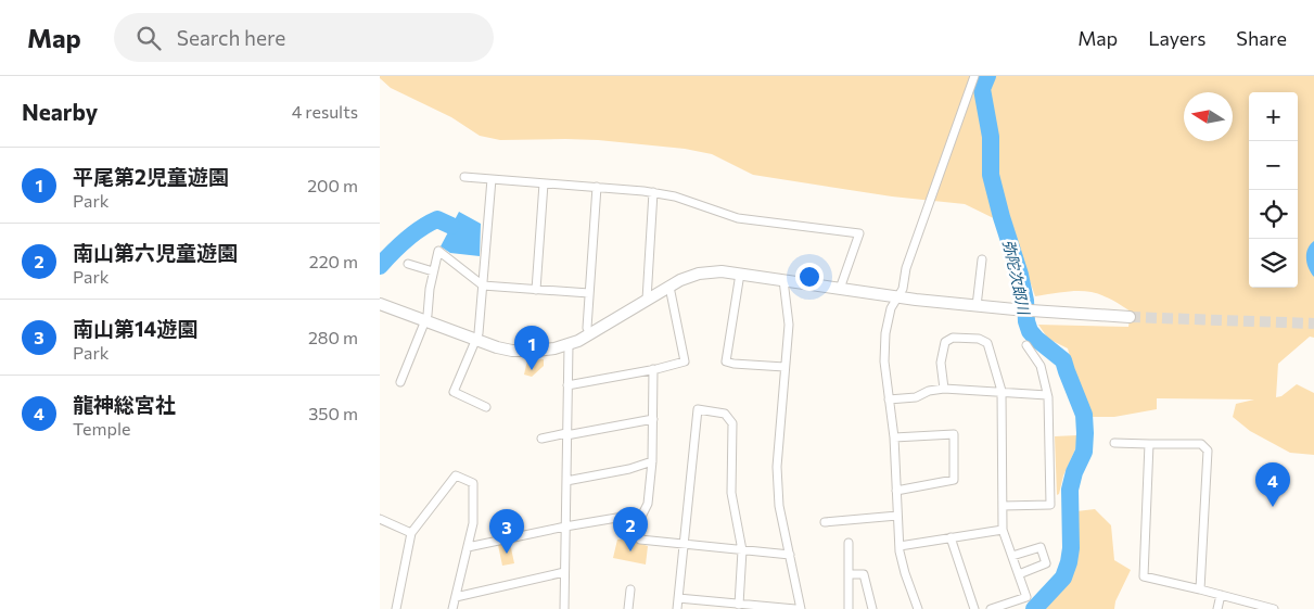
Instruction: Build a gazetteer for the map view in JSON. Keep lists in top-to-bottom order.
{
  "water": ["弥陀次郎川"],
  "north": "left",
  "page": {
    "header": "Map",
    "search": "Search here",
    "nav": ["Map", "Layers", "Share"],
    "heading": ["Nearby", "4 results"],
    "map_buttons": ["+", "−"],
    "list": [
      {
        "mark": "1",
        "name": "平尾第2児童遊園",
        "note": "Park",
        "value": "200 m"
      },
      {
        "mark": "2",
        "name": "南山第六児童遊園",
        "note": "Park",
        "value": "220 m"
      },
      {
        "mark": "3",
        "name": "南山第14遊園",
        "note": "Park",
        "value": "280 m"
      },
      {
        "mark": "4",
        "name": "龍神総宮社",
        "note": "Temple",
        "value": "350 m"
      }
    ],
    "pins": [
      "1",
      "4",
      "2",
      "3"
    ]
  }
}
